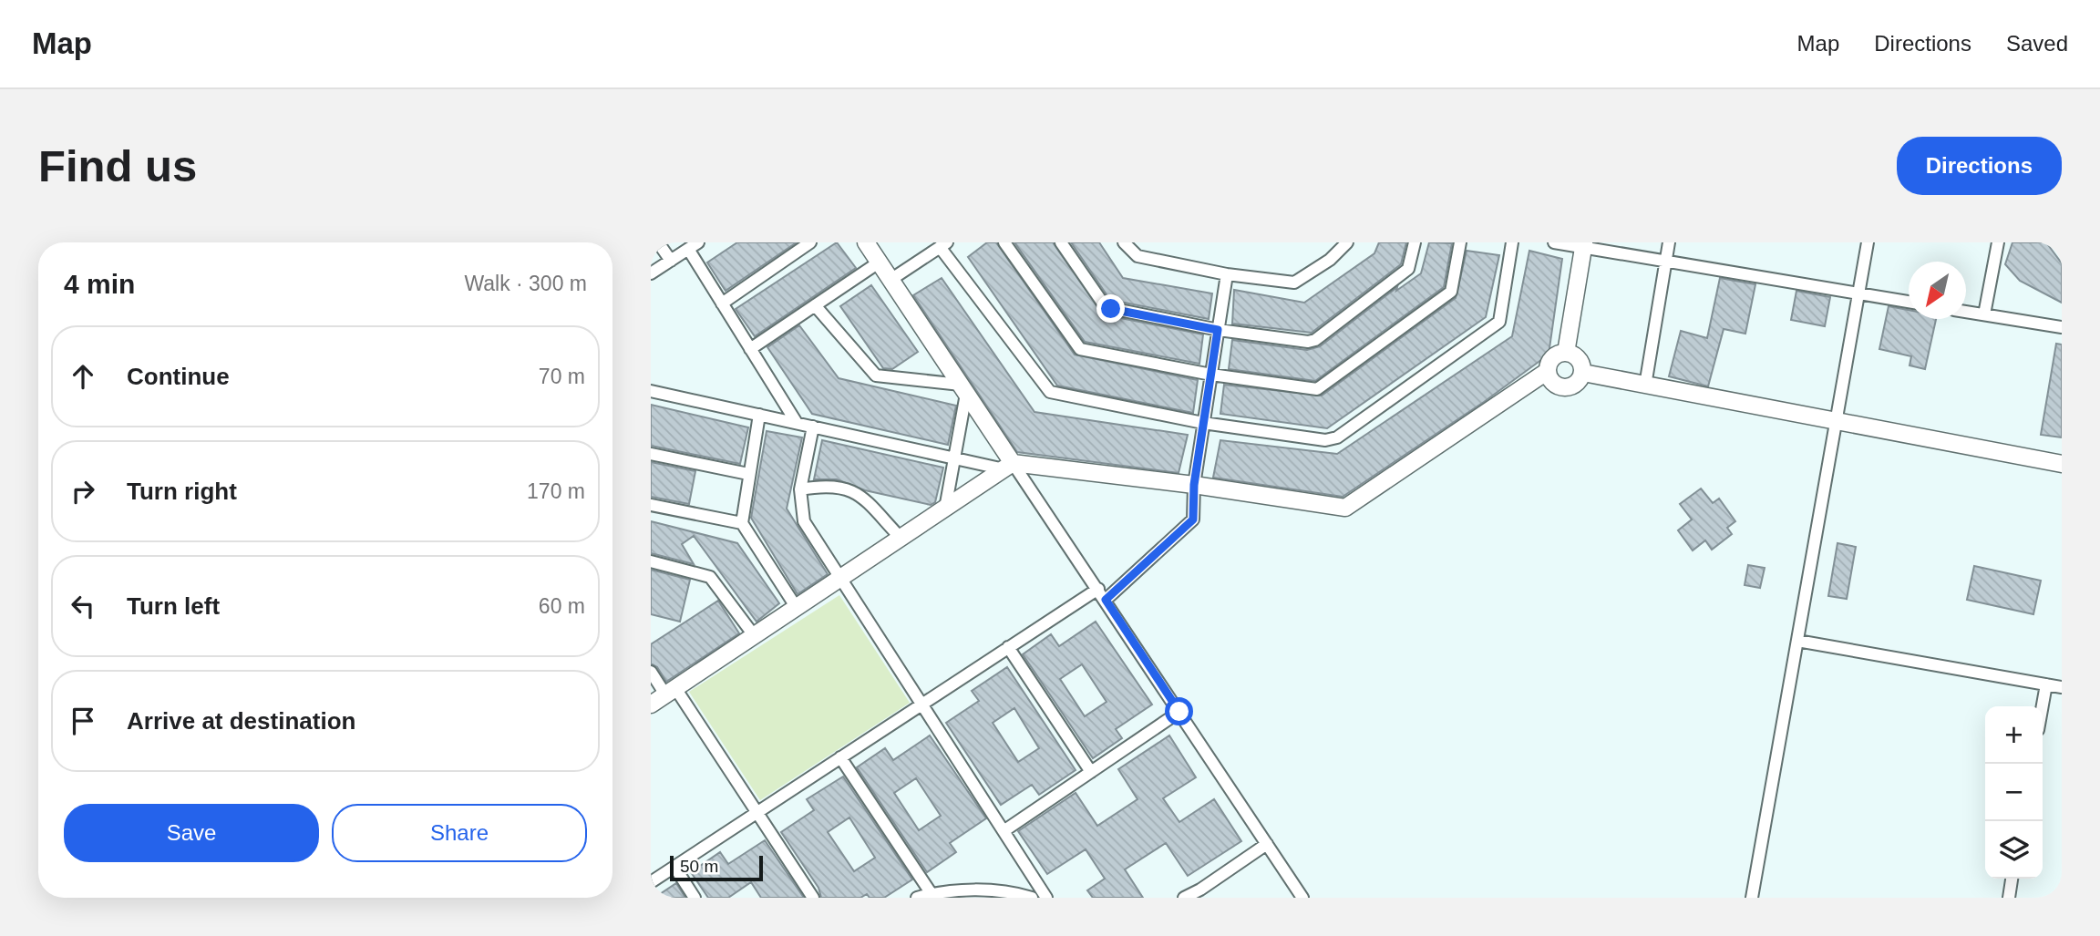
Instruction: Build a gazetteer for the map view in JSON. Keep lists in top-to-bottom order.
{
  "scale_bar": "50 m",
  "north": "bottom left",
  "page": {
    "header": "Map",
    "nav": ["Map", "Directions", "Saved"],
    "buttons": [
      "Directions",
      ["Save", "Share"]
    ],
    "title": "Find us",
    "heading": ["4 min", "Walk · 300 m"],
    "list": [
      ["Continue", "70 m"],
      ["Turn right", "170 m"],
      ["Turn left", "60 m"],
      "Arrive at destination"
    ],
    "map_buttons": ["+", "−"],
    "scale": "50 m"
  }
}
